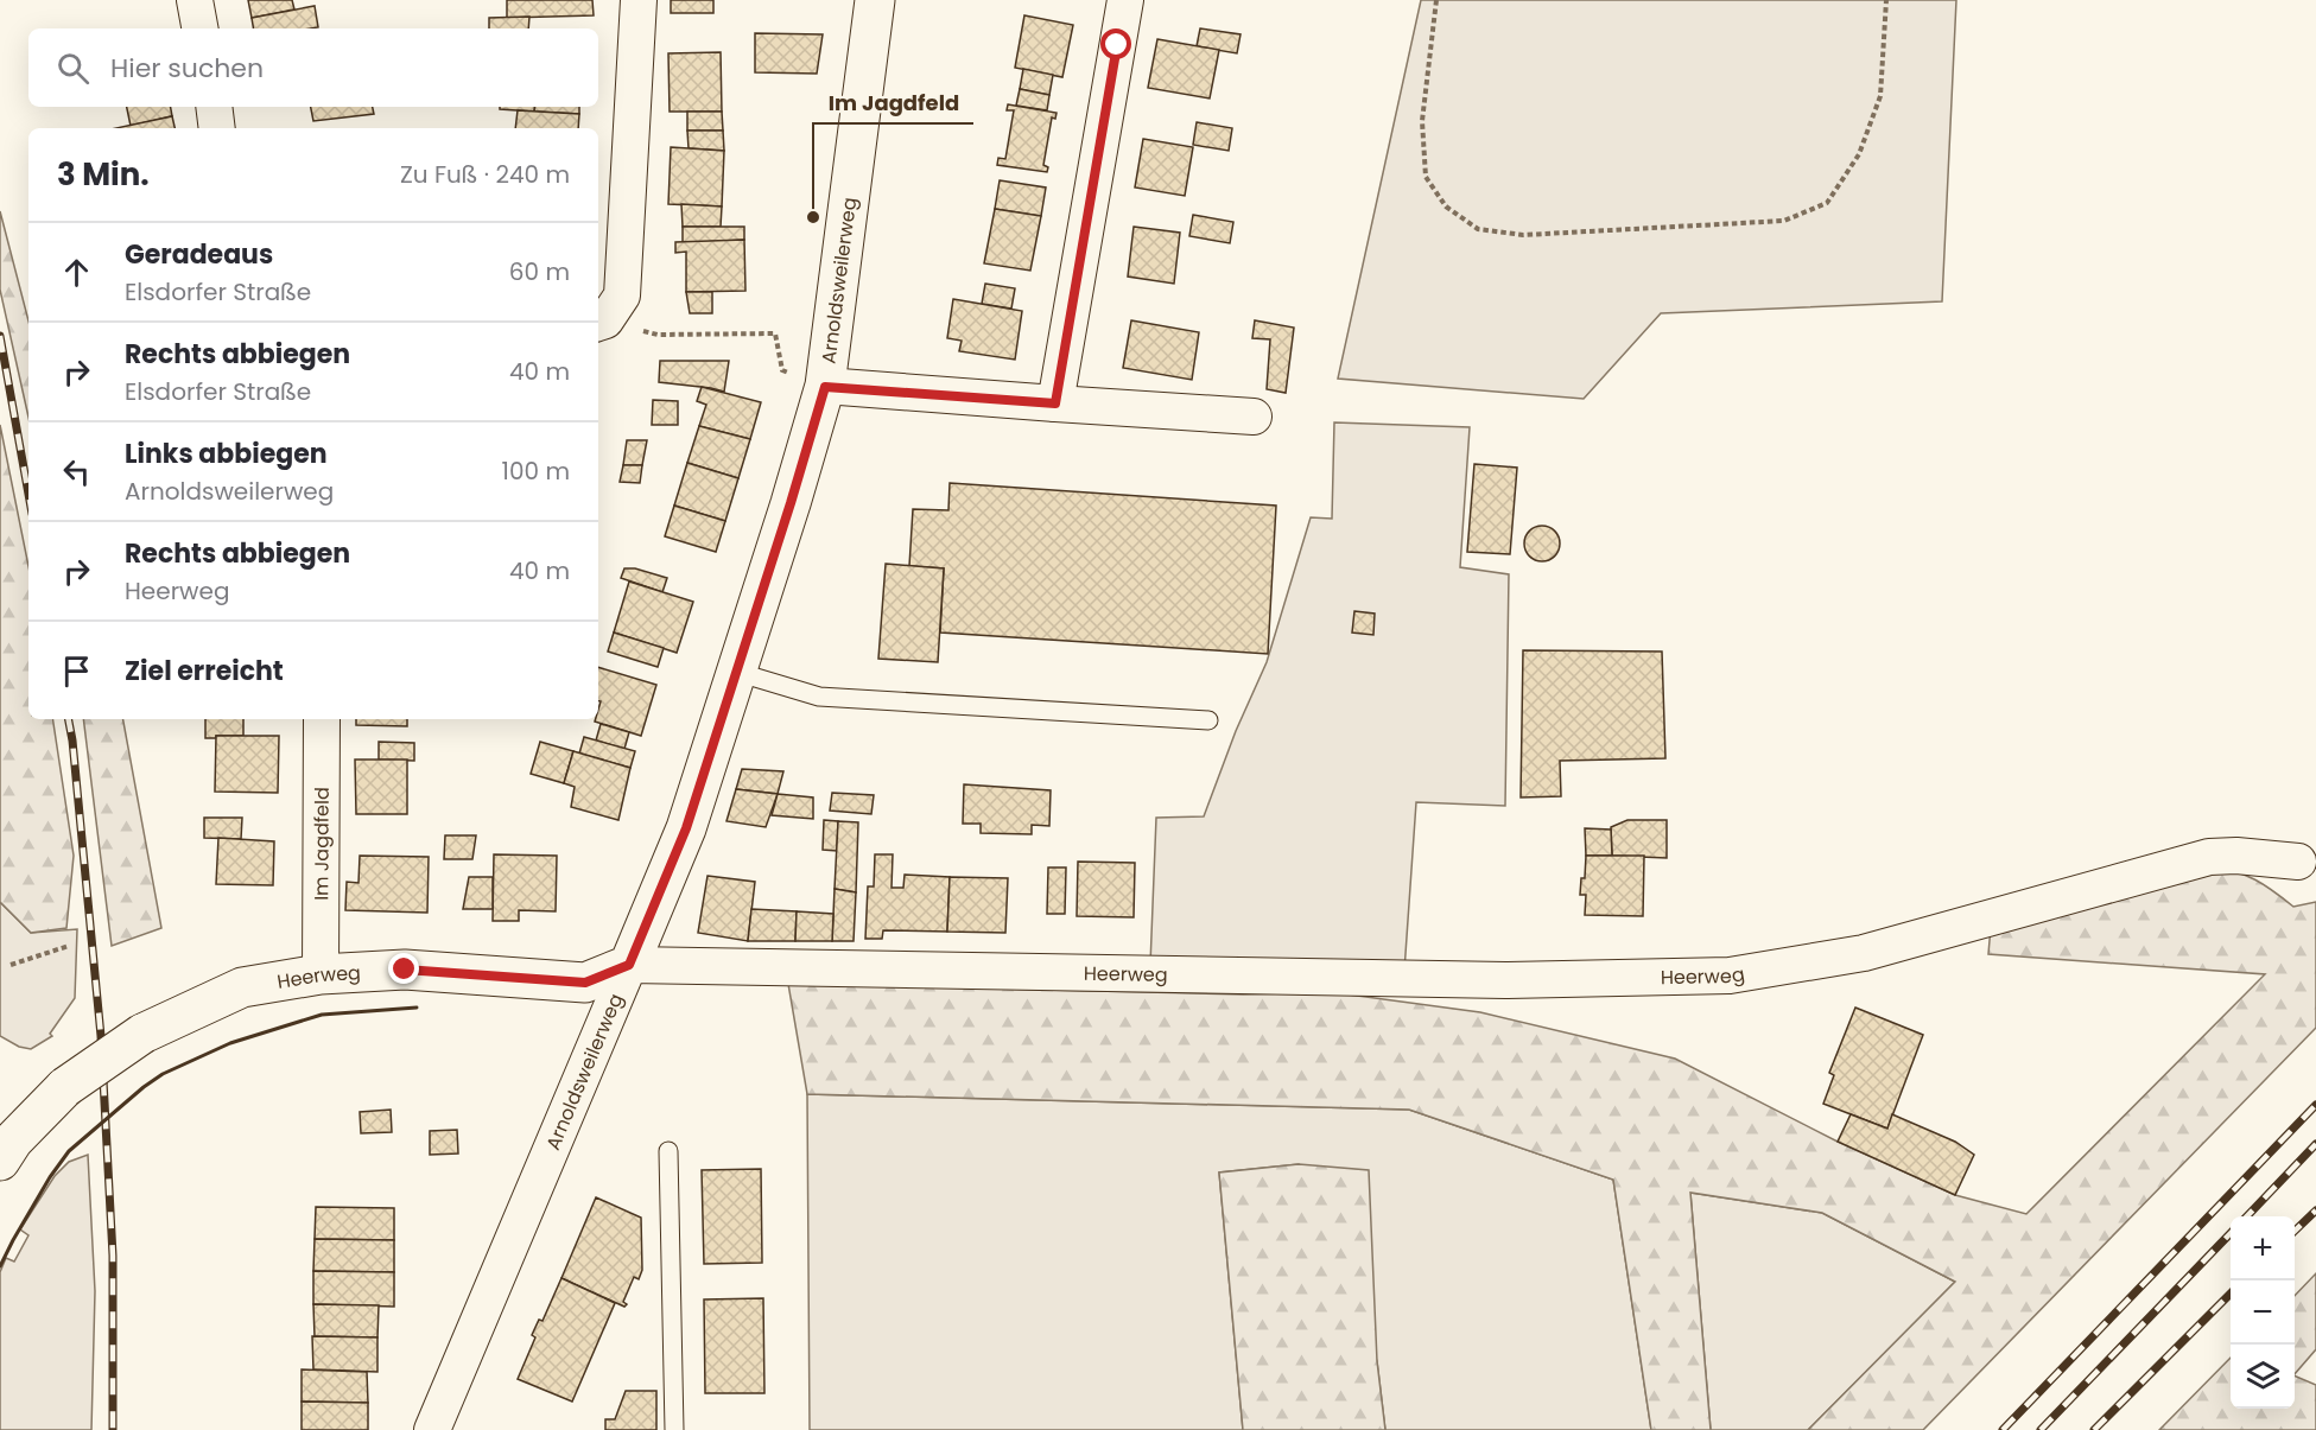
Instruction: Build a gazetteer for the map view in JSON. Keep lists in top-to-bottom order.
{
  "streets": {
    "street": ["Arnoldsweilerweg", "Im Jagdfeld", "Heerweg"]
  },
  "crossings": [
    ["Arnoldsweilerweg", "Heerweg"],
    ["Im Jagdfeld", "Heerweg"]
  ],
  "places": ["Im Jagdfeld"],
  "page": {
    "search": "Hier suchen",
    "heading": ["3 Min.", "Zu Fuß · 240 m"],
    "list": [
      ["Geradeaus", "Elsdorfer Straße", "60 m"],
      ["Rechts abbiegen", "Elsdorfer Straße", "40 m"],
      ["Links abbiegen", "Arnoldsweilerweg", "100 m"],
      ["Rechts abbiegen", "Heerweg", "40 m"],
      "Ziel erreicht"
    ],
    "map_buttons": ["+", "−"]
  }
}
